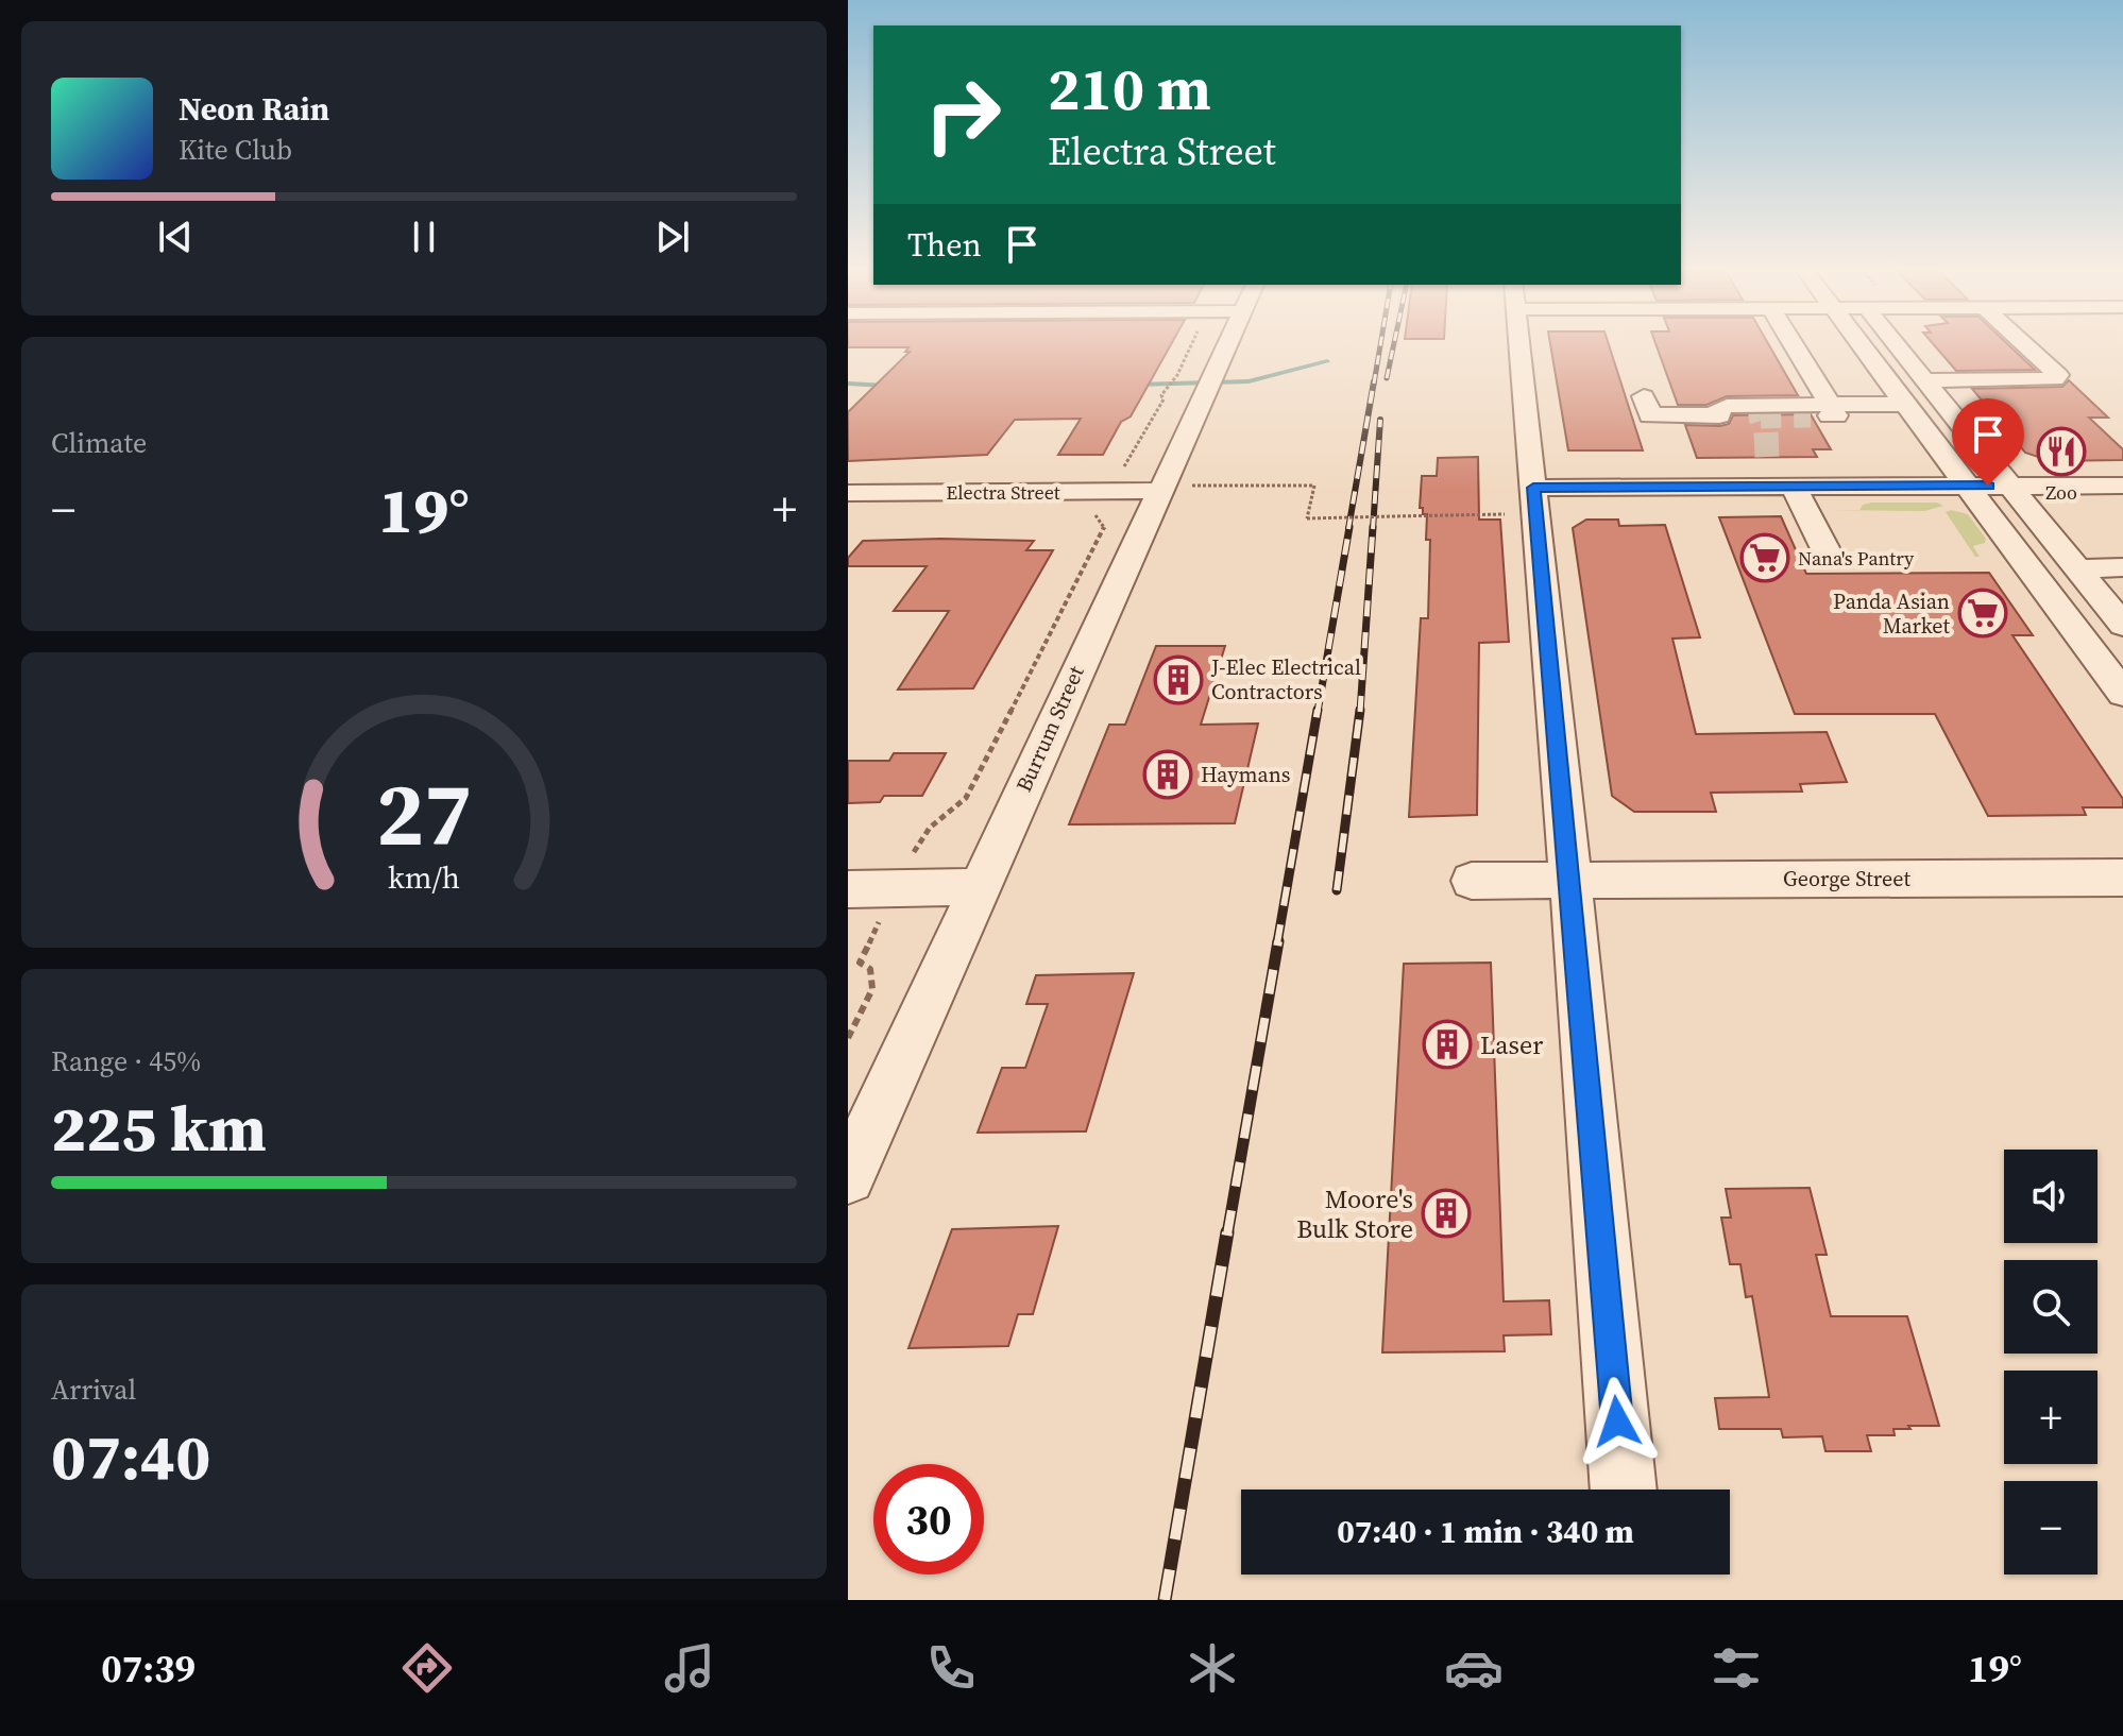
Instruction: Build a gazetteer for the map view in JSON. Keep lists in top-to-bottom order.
{
  "streets": {
    "street": ["Electra Street", "Burrum Street", "George Street"]
  },
  "crossings": [
    ["Electra Street", "Burrum Street"]
  ],
  "places": {
    "restaurant": ["Zoo"],
    "supermarket": ["Nana's Pantry", "Panda Asian Market"],
    "building": [
      "J-Elec Electrical Contractors",
      "Haymans",
      "Laser",
      "Moore's Bulk Store"
    ]
  },
  "page": {
    "turn": ["210 m", "Electra Street"],
    "song": ["Neon Rain", "Kite Club"],
    "then": "Then",
    "tile": [
      "Climate",
      ["Range · 45%", "225 km"],
      ["Arrival", "07:40"]
    ],
    "heat": ["−", "19°", "+"],
    "map_buttons": ["+", "−"],
    "limit": "30",
    "trip": "07:40 · 1 min · 340 m",
    "tabs": ["07:39", "19°"],
    "gauge": ["27", "km/h"]
  }
}
